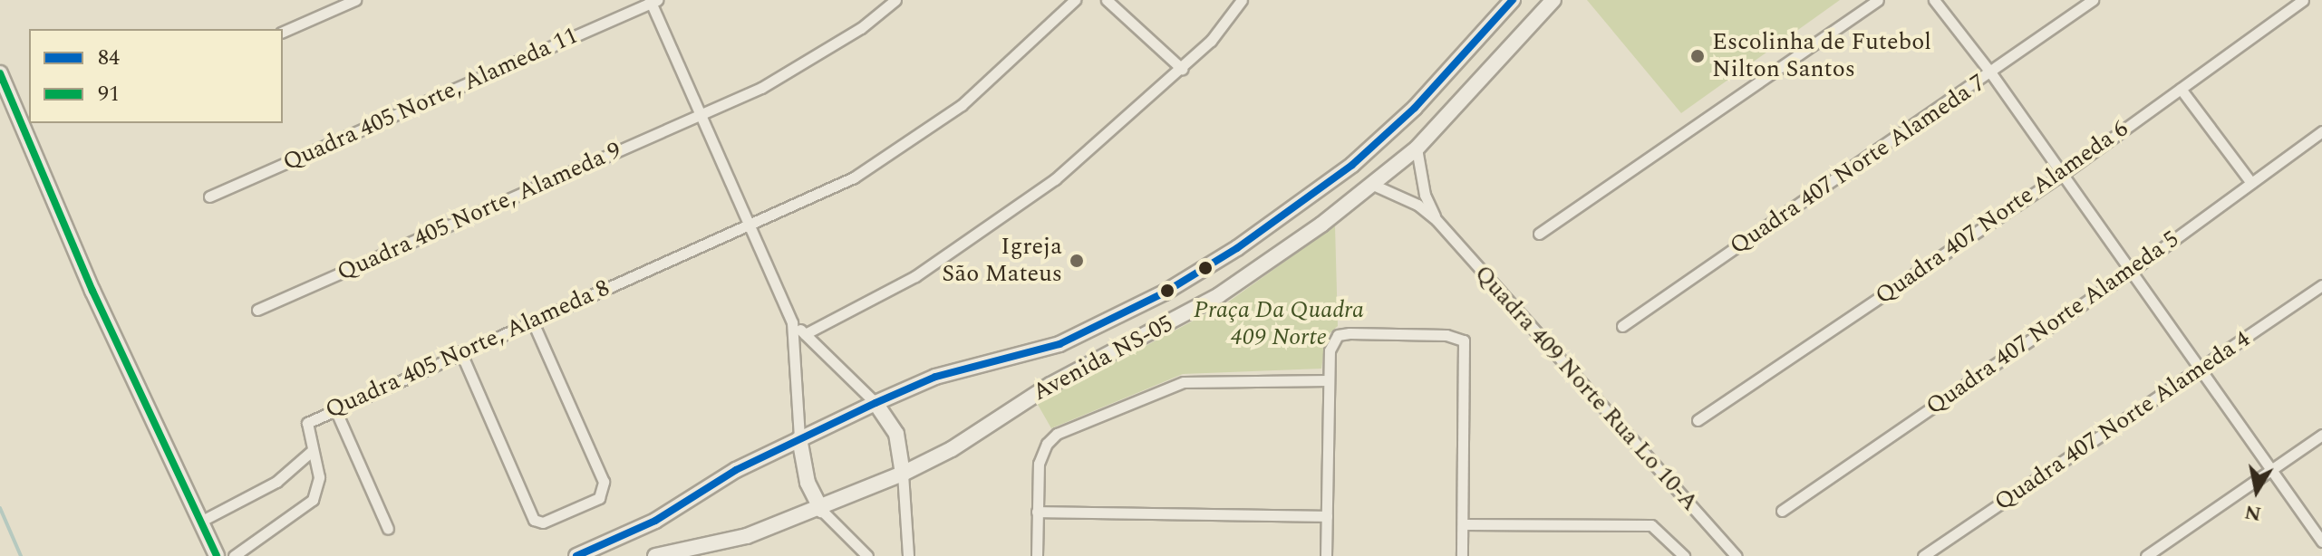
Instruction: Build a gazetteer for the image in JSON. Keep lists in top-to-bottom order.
{
  "streets": {
    "street": [
      "Quadra 405 Norte, Alameda 11",
      "Quadra 407 Norte Alameda 7",
      "Quadra 405 Norte, Alameda 9",
      "Quadra 407 Norte Alameda 6",
      "Quadra 407 Norte Alameda 5",
      "Quadra 405 Norte, Alameda 8",
      "Avenida NS-05",
      "Quadra 409 Norte Rua Lo 10-A",
      "Quadra 407 Norte Alameda 4"
    ]
  },
  "crossings": [
    ["Avenida NS-05", "Quadra 409 Norte Rua Lo 10-A"]
  ],
  "parks": ["Praça Da Quadra 409 Norte"],
  "places": ["Escolinha de Futebol Nilton Santos", "Igreja São Mateus"],
  "lines": ["transit line 84", "transit line 91"],
  "legend": ["84", "91"],
  "north": "bottom"
}
